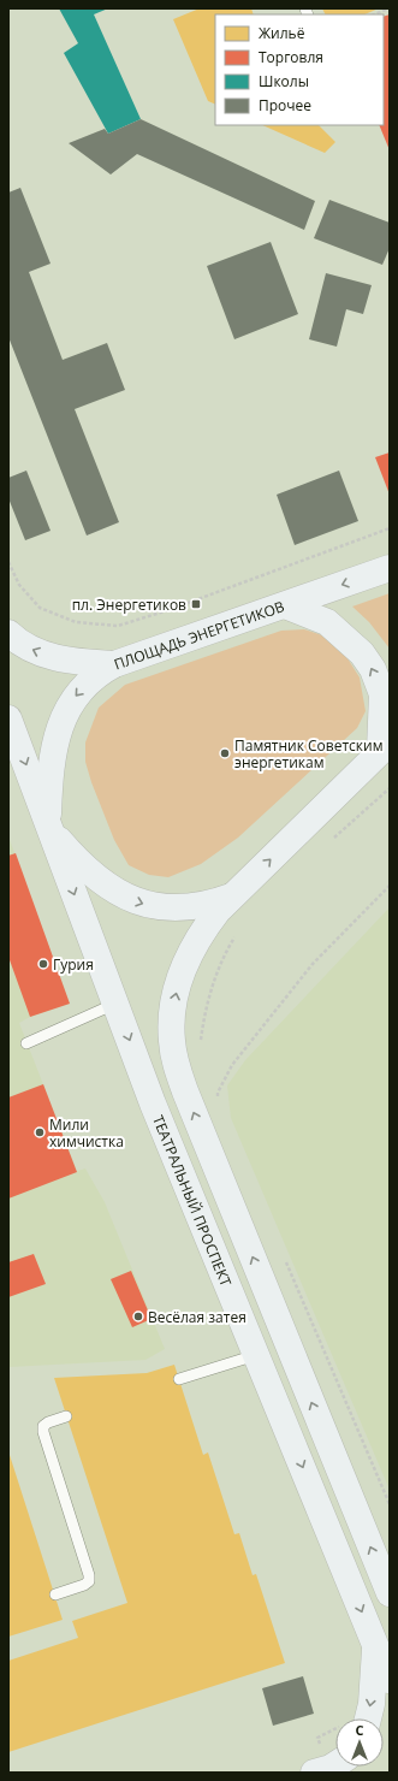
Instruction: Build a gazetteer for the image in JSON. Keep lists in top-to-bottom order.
{
  "streets": {
    "main road": ["ПЛОЩАДЬ ЭНЕРГЕТИКОВ", "ТЕАТРАЛЬНЫЙ ПРОСПЕКТ"]
  },
  "crossings": [
    ["ПЛОЩАДЬ ЭНЕРГЕТИКОВ", "ТЕАТРАЛЬНЫЙ ПРОСПЕКТ"]
  ],
  "places": {
    "transit": ["пл. Энергетиков"],
    "other": [
      "Памятник Советским энергетикам",
      "Гурия",
      "Мили химчистка",
      "Весёлая затея"
    ]
  },
  "legend": [
    "Жильё",
    "Торговля",
    "Школы",
    "Прочее"
  ],
  "north": "top"
}
